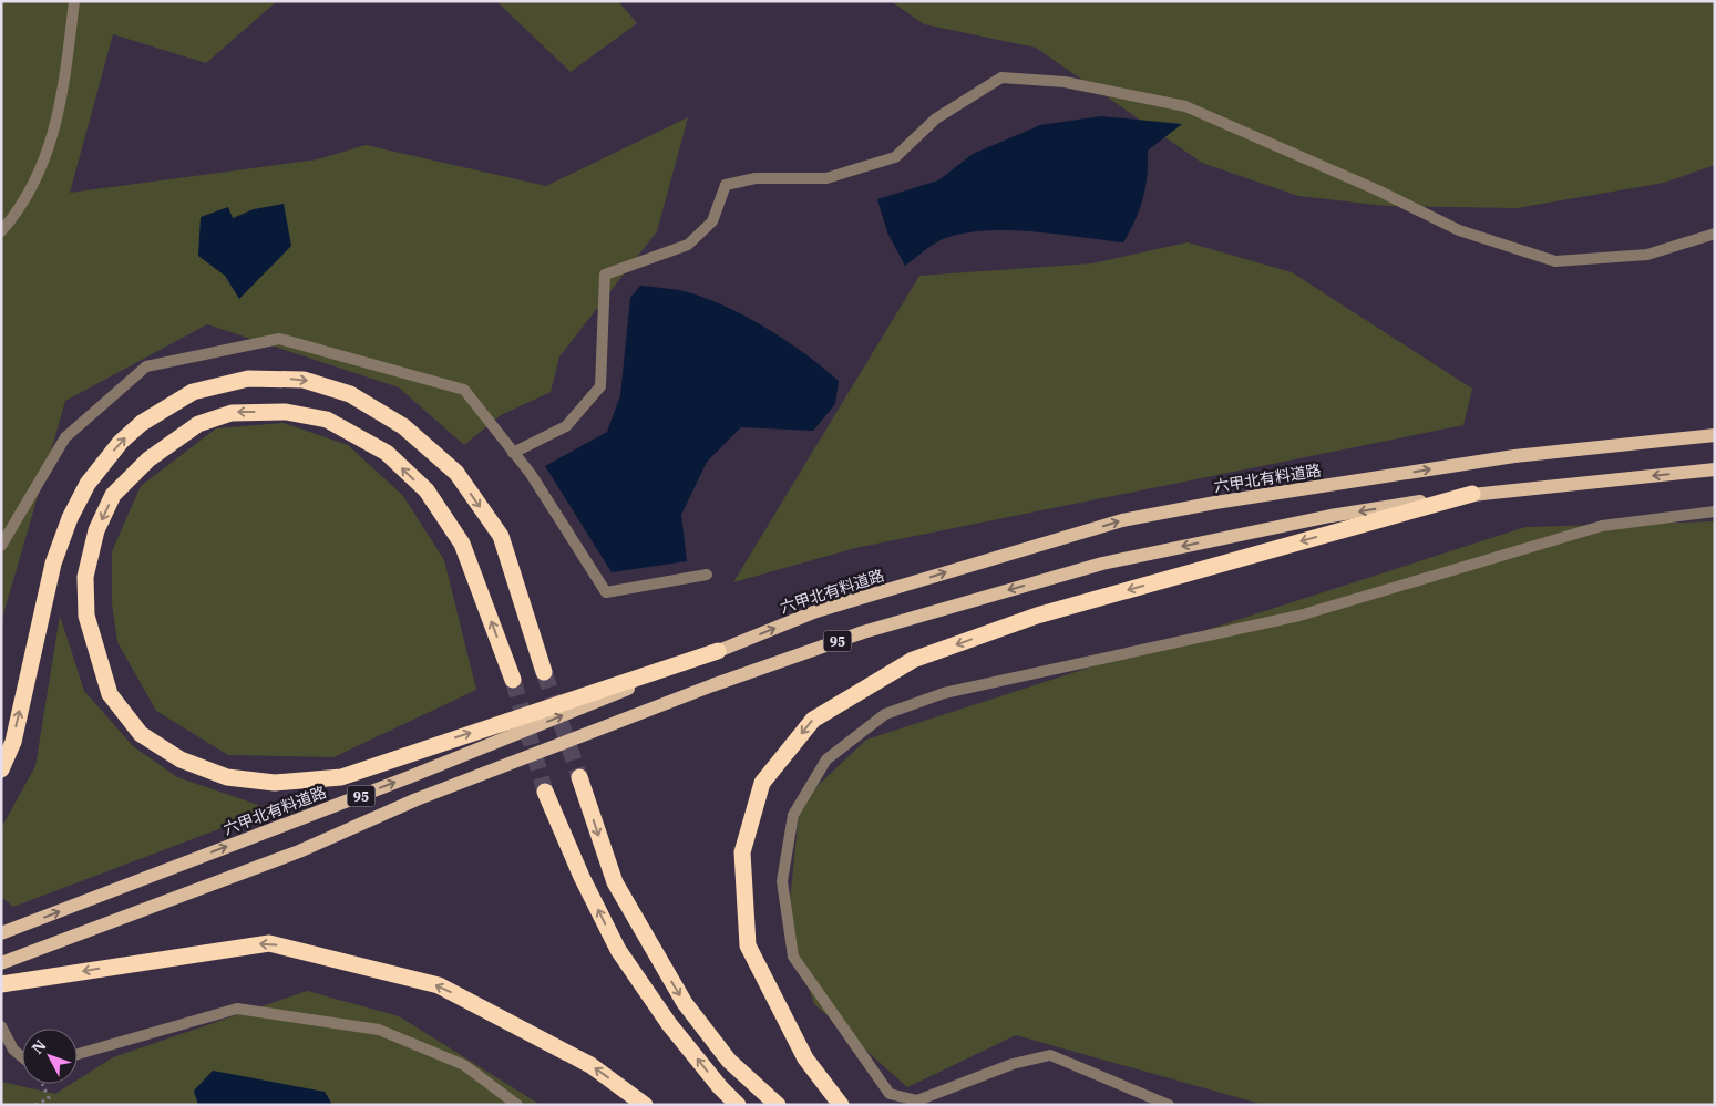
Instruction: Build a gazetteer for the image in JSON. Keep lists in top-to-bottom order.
{
  "streets": {
    "main road": ["六甲北有料道路", "95"]
  },
  "north": "top left"
}
